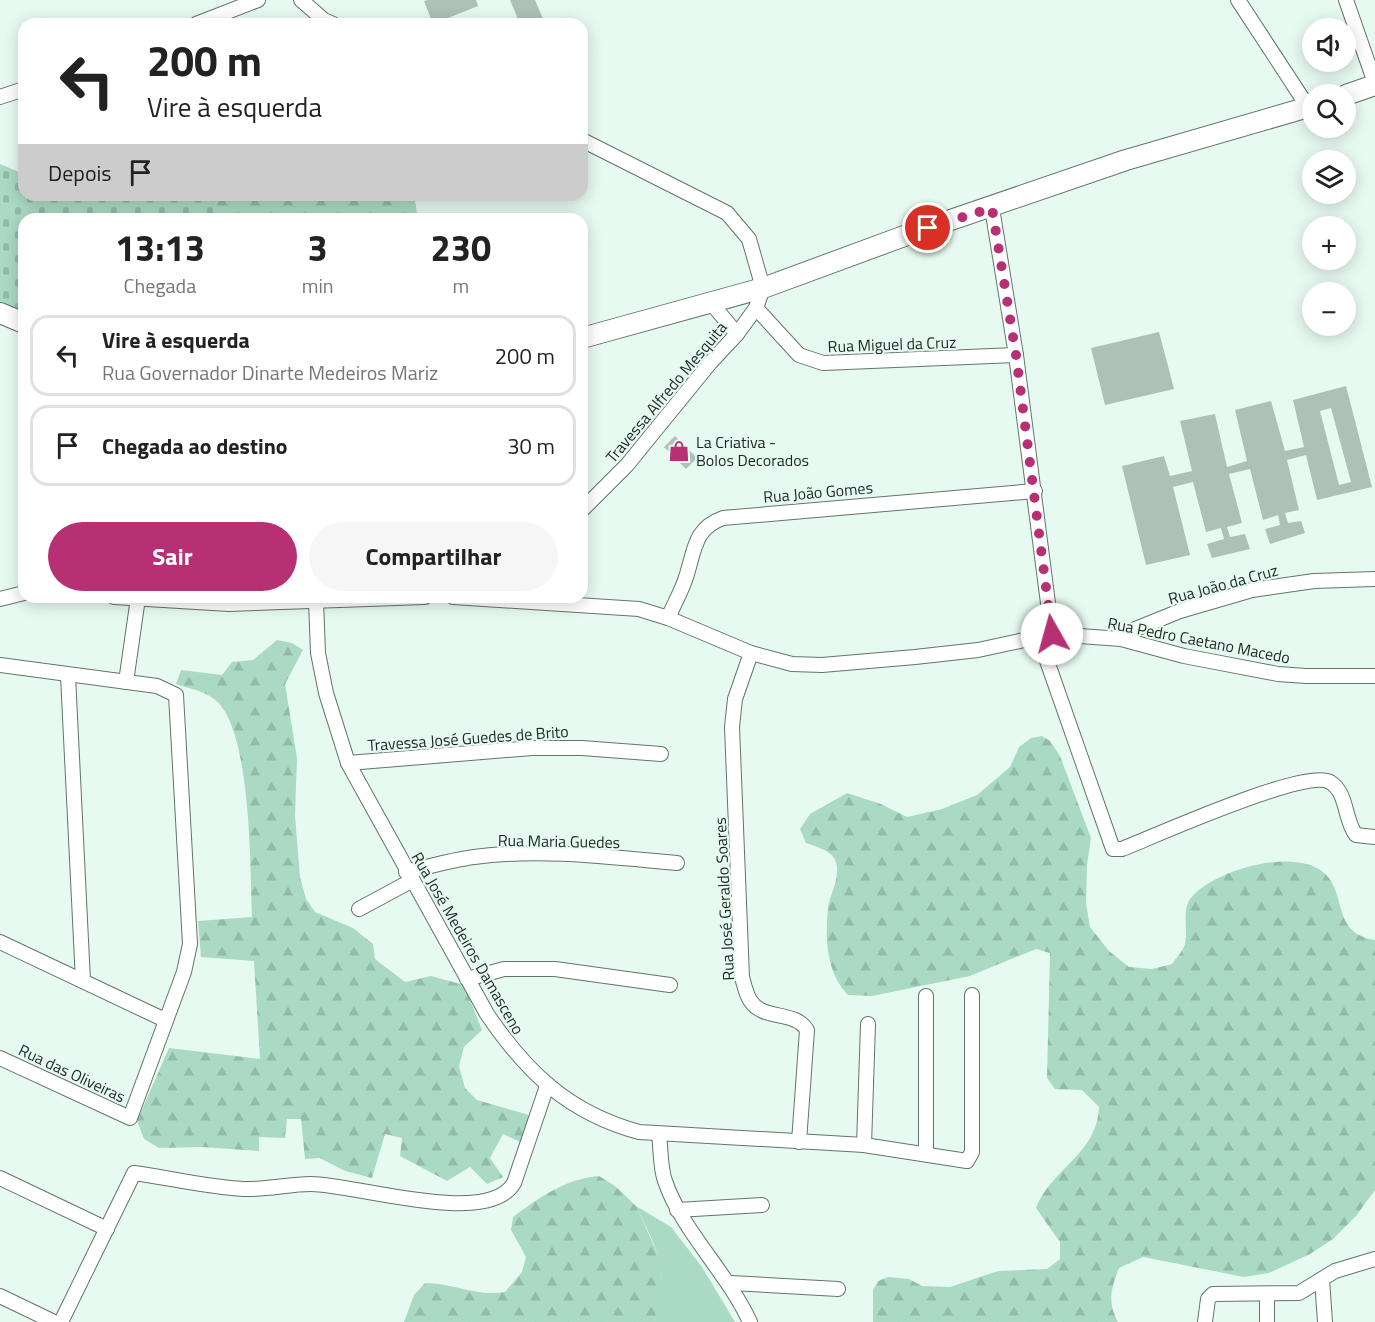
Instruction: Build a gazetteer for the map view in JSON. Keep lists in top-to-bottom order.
{
  "streets": {
    "street": [
      "Rua Miguel da Cruz",
      "Travessa Alfredo Mesquita",
      "Rua João Gomes",
      "Rua João da Cruz",
      "Rua Pedro Caetano Macedo",
      "Travessa José Guedes de Brito",
      "Rua Maria Guedes",
      "Rua José Geraldo Soares",
      "Rua José Medeiros Damasceno",
      "Rua das Oliveiras"
    ]
  },
  "crossings": [
    ["Rua Miguel da Cruz", "Travessa Alfredo Mesquita"],
    ["Rua João Gomes", "Rua Pedro Caetano Macedo"],
    ["Rua João da Cruz", "Rua Pedro Caetano Macedo"],
    ["Rua Pedro Caetano Macedo", "Rua José Geraldo Soares"],
    ["Travessa José Guedes de Brito", "Rua José Medeiros Damasceno"],
    ["Rua Maria Guedes", "Rua José Medeiros Damasceno"],
    ["Rua José Geraldo Soares", "Rua José Medeiros Damasceno"]
  ],
  "places": {
    "shop": ["La Criativa - Bolos Decorados"]
  },
  "page": {
    "map_buttons": ["+", "−"],
    "turn": ["200 m", "Vire à esquerda"],
    "then": "Depois",
    "eta": [
      "13:13",
      "Chegada",
      "3",
      "min",
      "230",
      "m"
    ],
    "list": [
      {
        "name": "Vire à esquerda",
        "note": "Rua Governador Dinarte Medeiros Mariz",
        "value": "200 m"
      },
      {
        "name": "Chegada ao destino",
        "value": "30 m"
      }
    ],
    "buttons": ["Sair", "Compartilhar"]
  }
}
